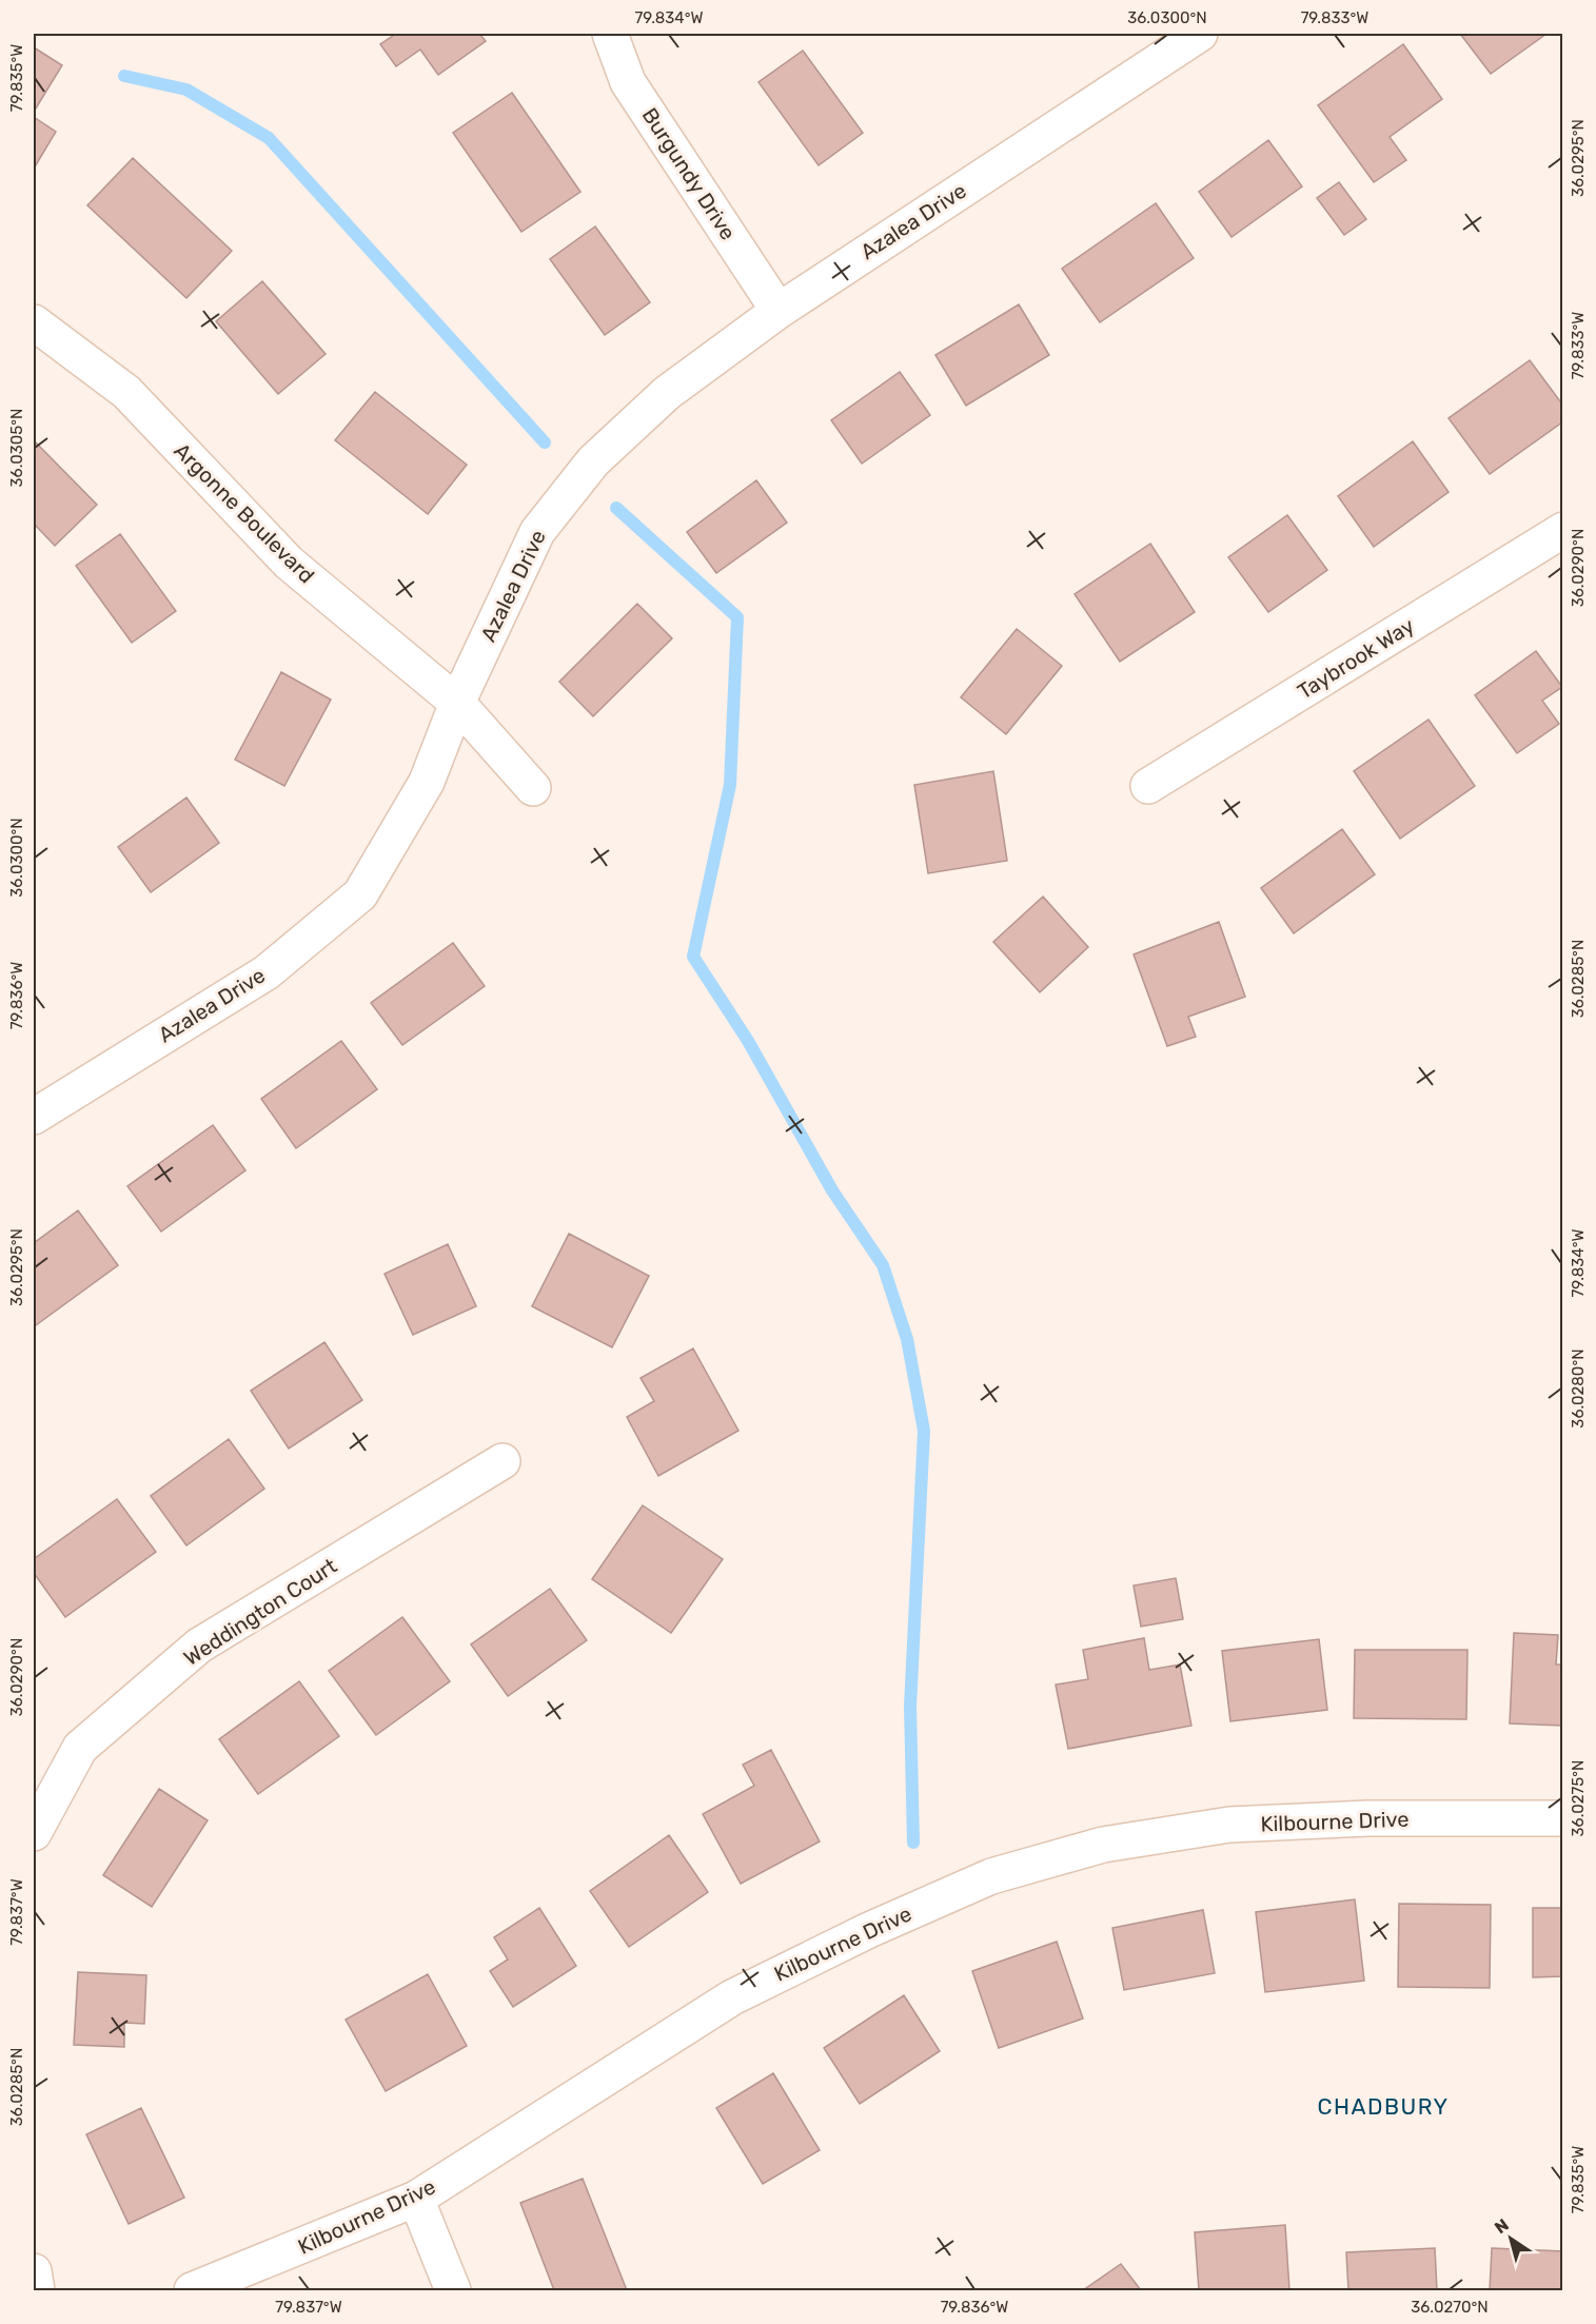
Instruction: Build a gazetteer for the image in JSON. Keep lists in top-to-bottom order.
{
  "streets": {
    "street": [
      "Burgundy Drive",
      "Azalea Drive",
      "Argonne Boulevard",
      "Taybrook Way",
      "Weddington Court",
      "Kilbourne Drive"
    ]
  },
  "crossings": [
    ["Burgundy Drive", "Azalea Drive"],
    ["Azalea Drive", "Argonne Boulevard"]
  ],
  "districts": ["CHADBURY"],
  "north": "top left",
  "coordinates": [
    "79.834°W",
    "36.0300°N",
    "79.833°W",
    "79.835°W",
    "36.0295°N",
    "36.0305°N",
    "36.0290°N",
    "36.0285°N",
    "79.836°W",
    "36.0280°N",
    "36.0275°N",
    "79.837°W",
    "36.0270°N"
  ]
}
